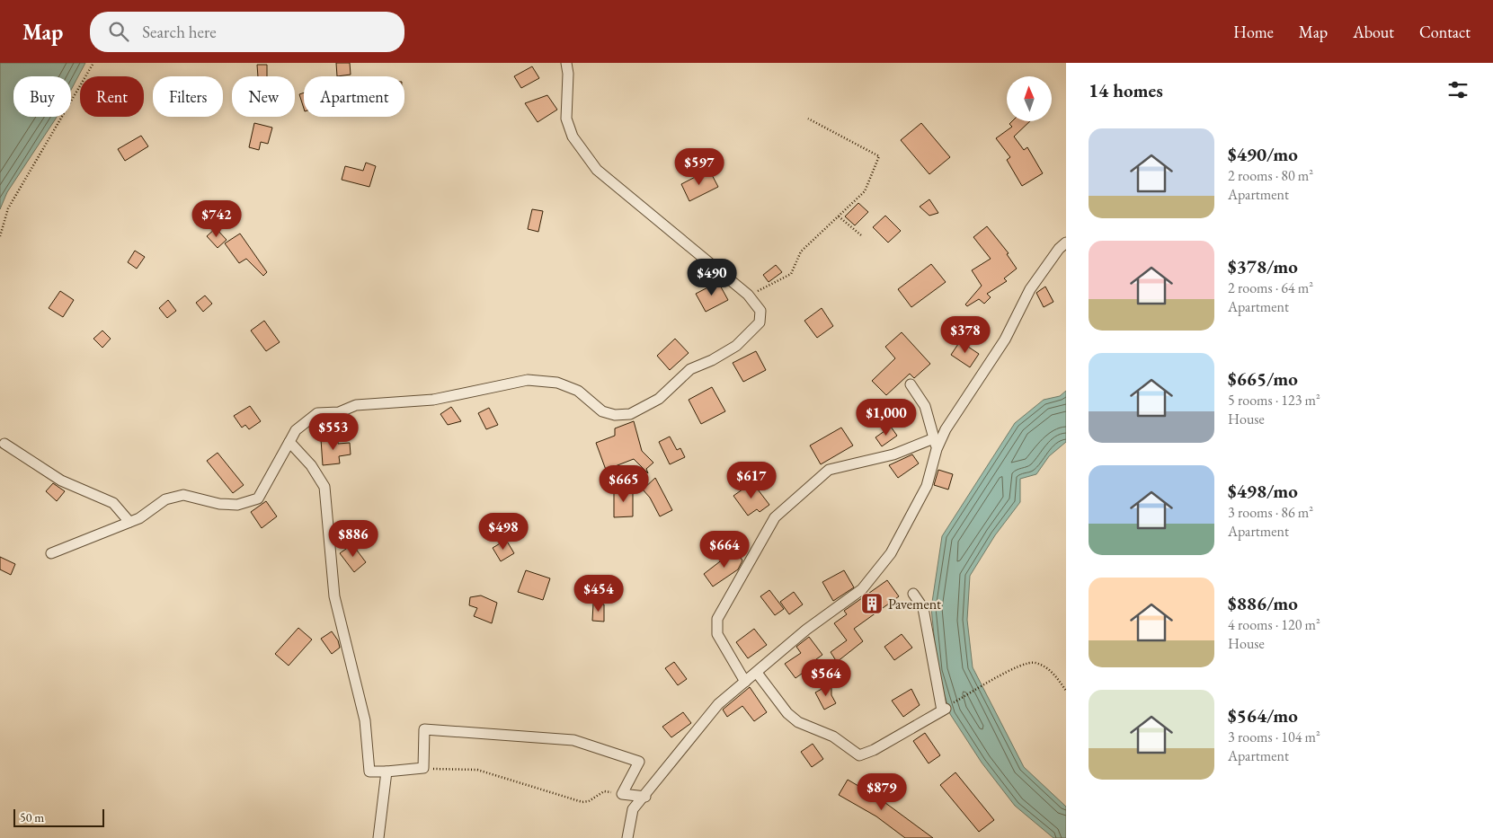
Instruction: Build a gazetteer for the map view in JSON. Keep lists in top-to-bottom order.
{
  "places": {
    "building": ["Pavement"]
  },
  "scale_bar": "50 m",
  "north": "top",
  "page": {
    "header": "Map",
    "search": "Search here",
    "nav": [
      "Home",
      "Map",
      "About",
      "Contact"
    ],
    "heading": "14 homes",
    "chip": [
      "Buy",
      "Rent",
      "Filters",
      "New",
      "Apartment"
    ],
    "list": [
      {
        "name": "$490/mo",
        "note": "2 rooms · 80 m² · Apartment"
      },
      {
        "name": "$378/mo",
        "note": "2 rooms · 64 m² · Apartment"
      },
      {
        "name": "$665/mo",
        "note": "5 rooms · 123 m² · House"
      },
      {
        "name": "$498/mo",
        "note": "3 rooms · 86 m² · Apartment"
      },
      {
        "name": "$886/mo",
        "note": "4 rooms · 120 m² · House"
      },
      {
        "name": "$564/mo",
        "note": "3 rooms · 104 m² · Apartment"
      }
    ],
    "price": [
      "$597",
      "$742",
      "$490",
      "$378",
      "$1,000",
      "$553",
      "$617",
      "$665",
      "$498",
      "$886",
      "$664",
      "$454",
      "$564",
      "$879"
    ],
    "scale": "50 m"
  }
}
